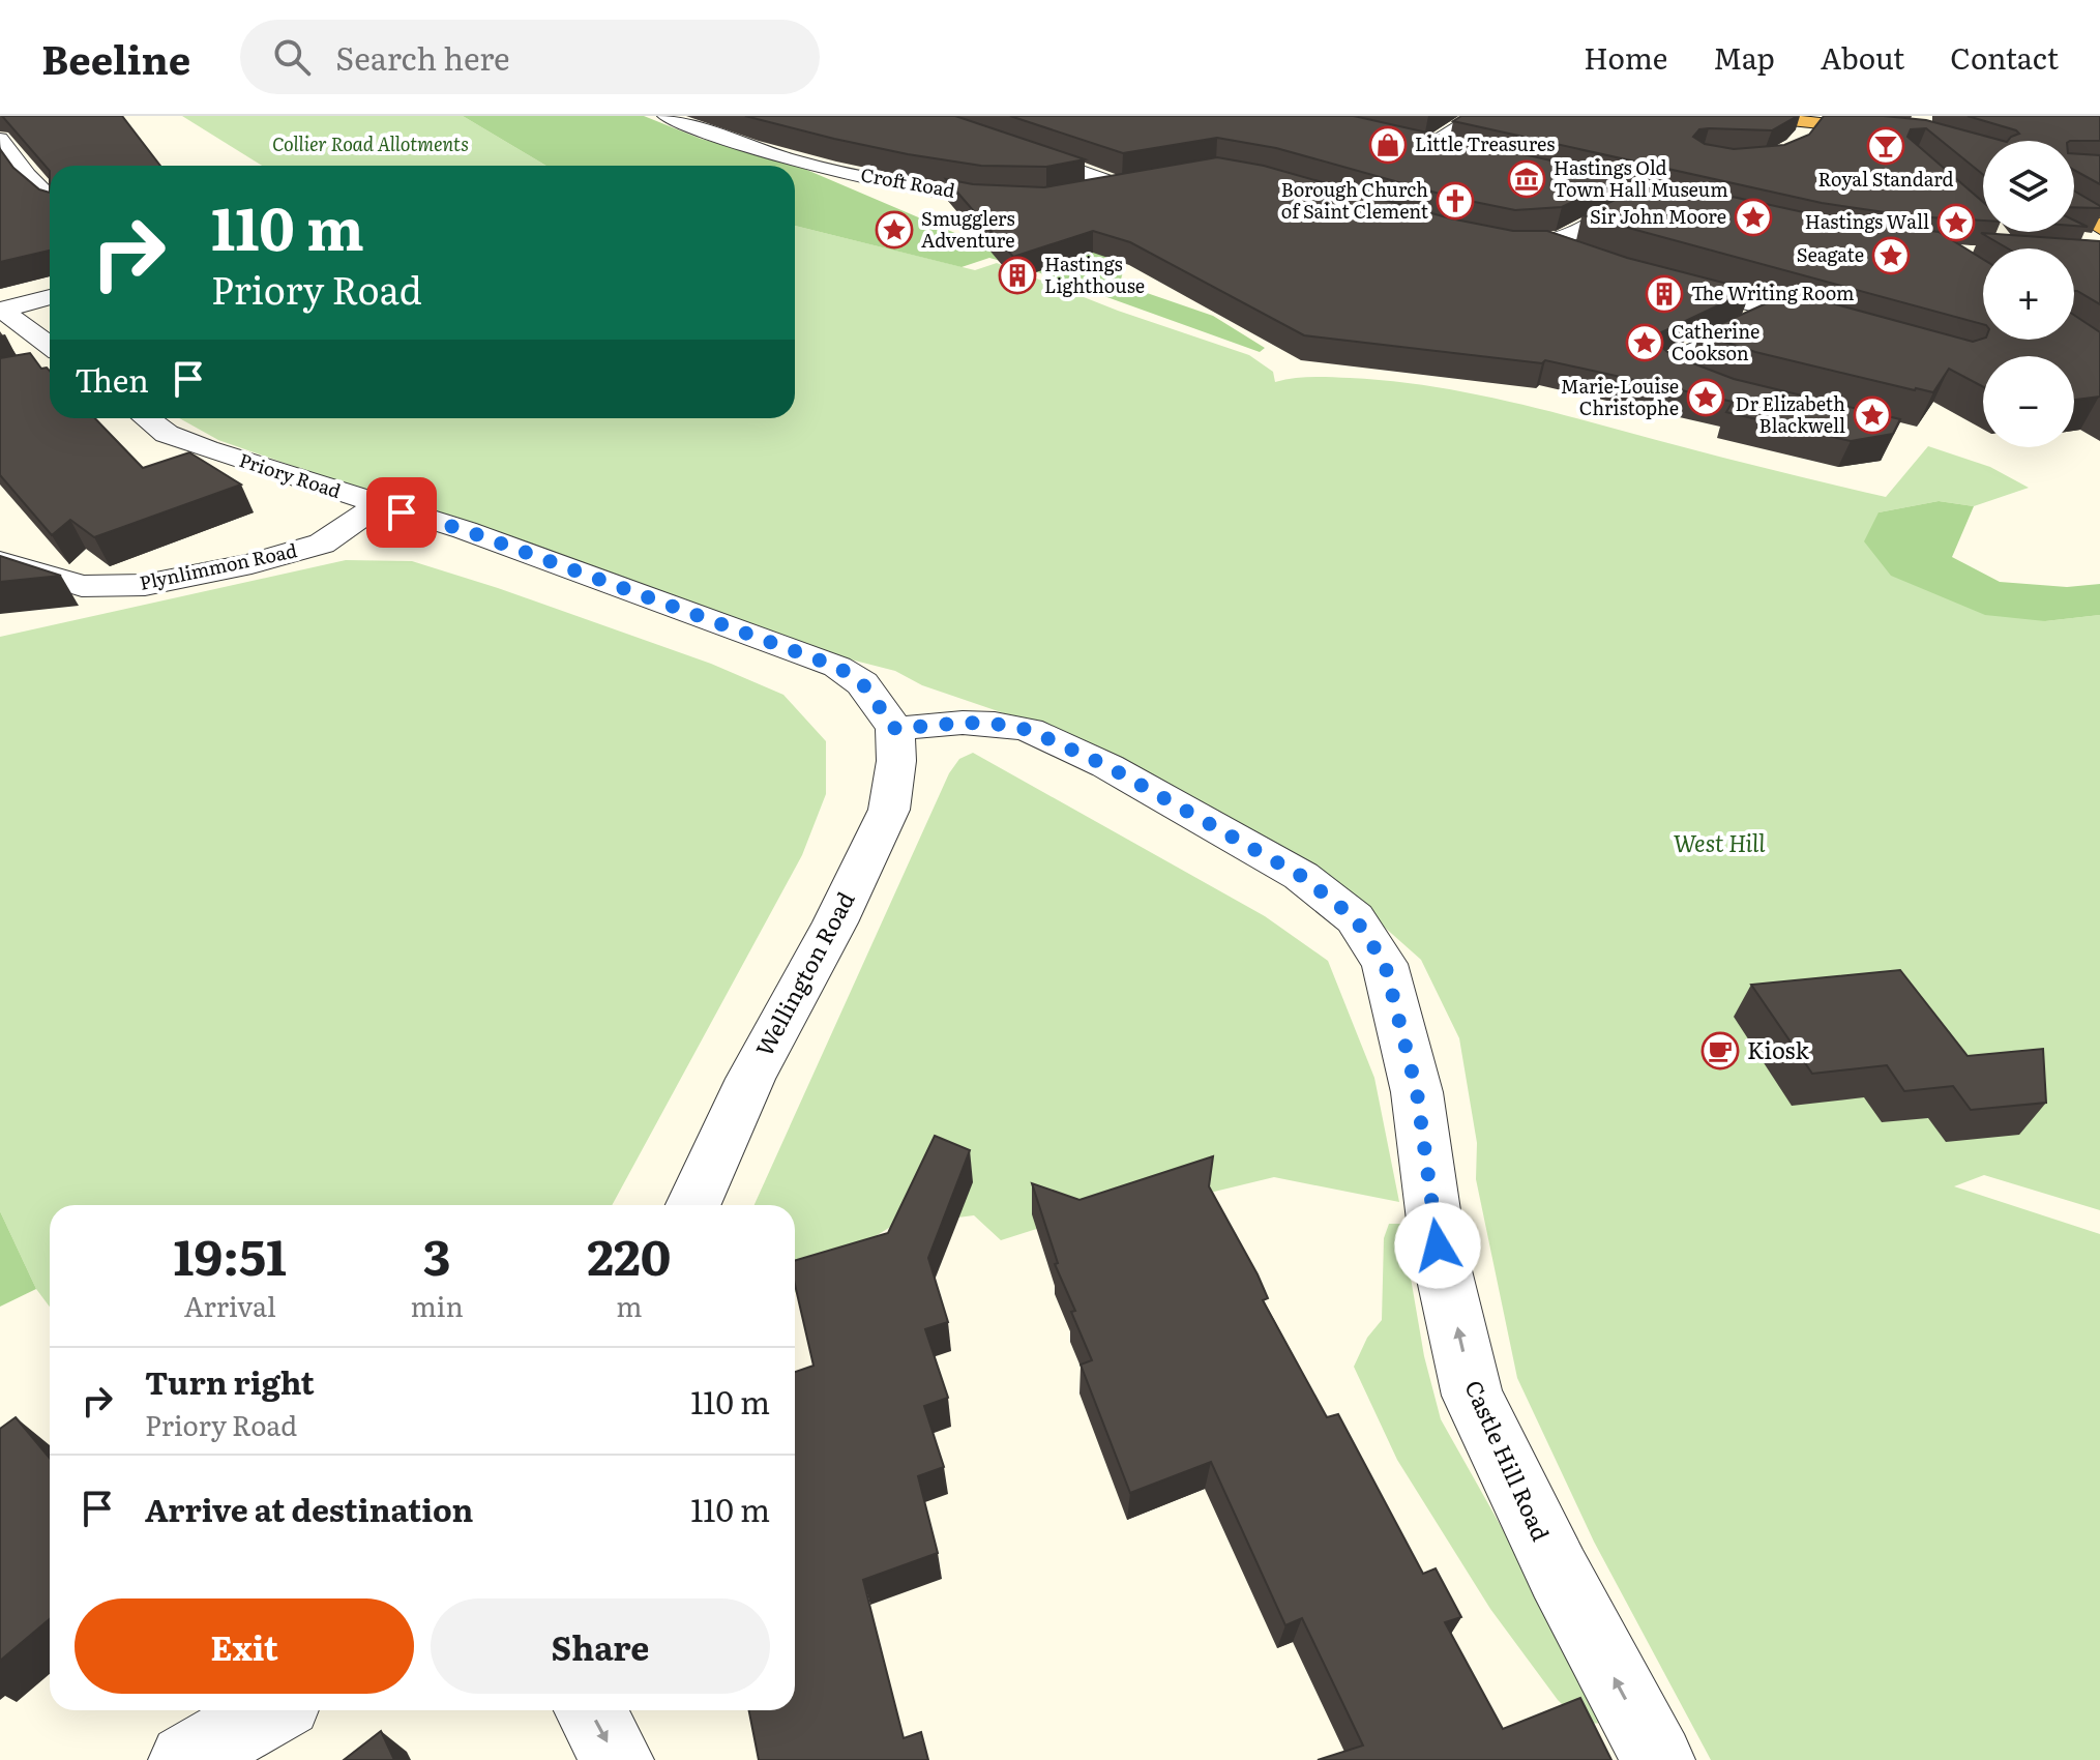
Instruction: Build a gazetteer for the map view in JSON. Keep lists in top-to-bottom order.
{
  "streets": {
    "street": [
      "Croft Road",
      "Priory Road",
      "Plynlimmon Road",
      "Wellington Road",
      "Castle Hill Road"
    ]
  },
  "crossings": [
    ["Priory Road", "Plynlimmon Road"],
    ["Priory Road", "Wellington Road"],
    ["Priory Road", "Castle Hill Road"],
    ["Wellington Road", "Castle Hill Road"]
  ],
  "one_way": ["Castle Hill Road"],
  "parks": ["Collier Road Allotments", "West Hill"],
  "places": {
    "shop": ["Little Treasures"],
    "bar": ["Royal Standard"],
    "museum": ["Hastings Old Town Hall Museum"],
    "church": ["Borough Church of Saint Clement"],
    "place": [
      "Sir John Moore",
      "Hastings Wall",
      "Smugglers Adventure",
      "Seagate",
      "Catherine Cookson",
      "Marie-Louise Christophe",
      "Dr Elizabeth Blackwell"
    ],
    "building": ["Hastings Lighthouse", "The Writing Room"],
    "cafe": ["Kiosk"]
  },
  "page": {
    "header": "Beeline",
    "search": "Search here",
    "nav": [
      "Home",
      "Map",
      "About",
      "Contact"
    ],
    "map_buttons": ["+", "−"],
    "turn": ["110 m", "Priory Road"],
    "then": "Then",
    "eta": [
      "19:51",
      "Arrival",
      "3",
      "min",
      "220",
      "m"
    ],
    "list": [
      {
        "name": "Turn right",
        "note": "Priory Road",
        "value": "110 m"
      },
      {
        "name": "Arrive at destination",
        "value": "110 m"
      }
    ],
    "buttons": ["Exit", "Share"]
  }
}
